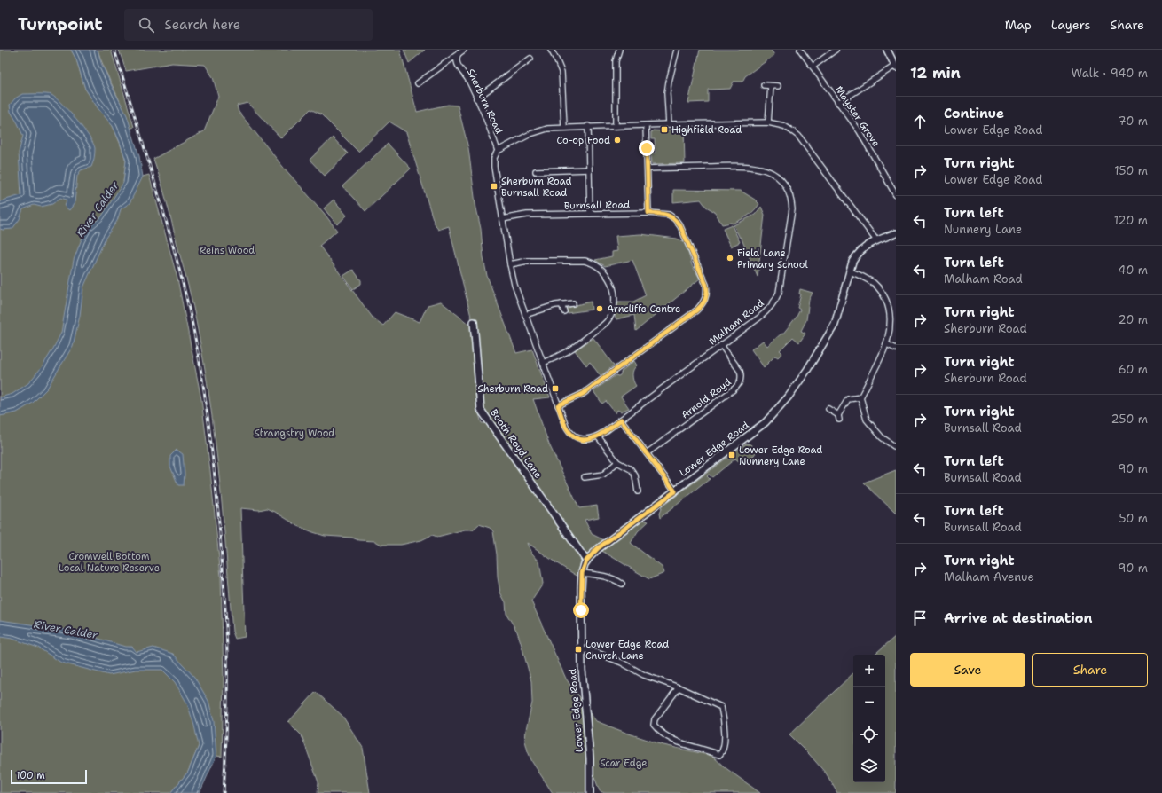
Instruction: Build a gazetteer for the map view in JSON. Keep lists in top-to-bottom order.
{
  "streets": {
    "street": [
      "Sherburn Road",
      "Mayster Grove",
      "Burnsall Road",
      "Malham Road",
      "Arnold Royd",
      "Booth Royd Lane",
      "Lower Edge Road"
    ]
  },
  "crossings": [
    ["Sherburn Road", "Burnsall Road"],
    ["Sherburn Road", "Malham Road"],
    ["Malham Road", "Arnold Royd"],
    ["Booth Royd Lane", "Lower Edge Road"]
  ],
  "water": ["River Calder"],
  "parks": [
    "Reins Wood",
    "Strangstry Wood",
    "Cromwell Bottom Local Nature Reserve",
    "Scar Edge"
  ],
  "places": {
    "transit": [
      "Highfield Road",
      "Sherburn Road Burnsall Road",
      "Sherburn Road",
      "Lower Edge Road Nunnery Lane",
      "Lower Edge Road Church Lane"
    ],
    "other": ["Co-op Food", "Field Lane Primary School", "Arncliffe Centre"]
  },
  "scale_bar": "100 m",
  "page": {
    "header": "Turnpoint",
    "search": "Search here",
    "nav": ["Map", "Layers", "Share"],
    "heading": ["12 min", "Walk · 940 m"],
    "list": [
      ["Continue", "Lower Edge Road", "70 m"],
      ["Turn right", "Lower Edge Road", "150 m"],
      ["Turn left", "Nunnery Lane", "120 m"],
      ["Turn left", "Malham Road", "40 m"],
      ["Turn right", "Sherburn Road", "20 m"],
      ["Turn right", "Sherburn Road", "60 m"],
      ["Turn right", "Burnsall Road", "250 m"],
      ["Turn left", "Burnsall Road", "90 m"],
      ["Turn left", "Burnsall Road", "50 m"],
      ["Turn right", "Malham Avenue", "90 m"],
      "Arrive at destination"
    ],
    "buttons": ["Save", "Share"],
    "map_buttons": ["+", "−"],
    "scale": "100 m"
  }
}
